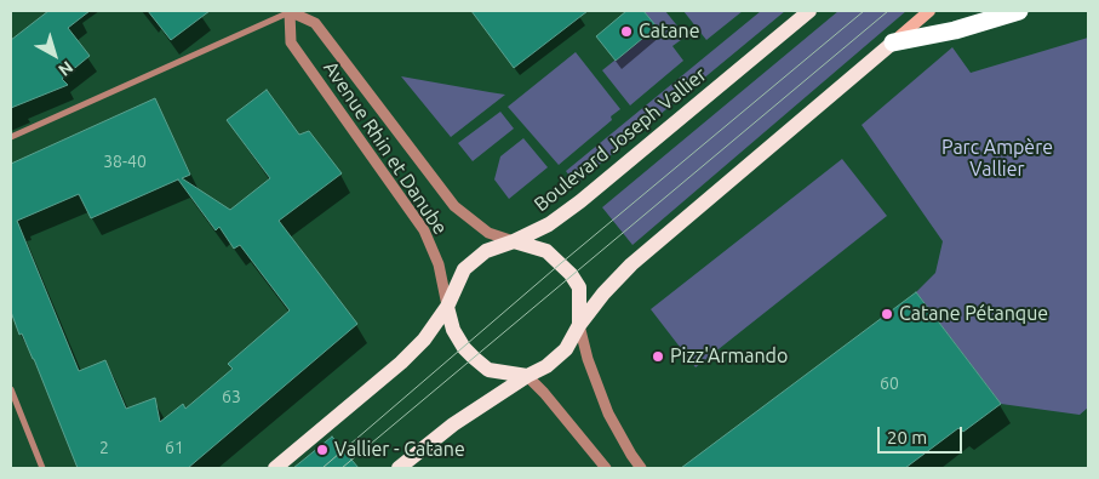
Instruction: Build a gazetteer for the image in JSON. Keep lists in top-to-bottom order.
{
  "streets": {
    "main road": ["Boulevard Joseph Vallier"],
    "street": ["Avenue Rhin et Danube"]
  },
  "crossings": [
    ["Boulevard Joseph Vallier", "Avenue Rhin et Danube"]
  ],
  "parks": ["Parc Ampère Vallier"],
  "places": [
    "Catane",
    "Catane Pétanque",
    "Pizz'Armando",
    "Vallier - Catane"
  ],
  "house_numbers": [
    "38-40",
    "60",
    "63",
    "2",
    "61"
  ],
  "scale_bar": "20 m",
  "north": "bottom right"
}
